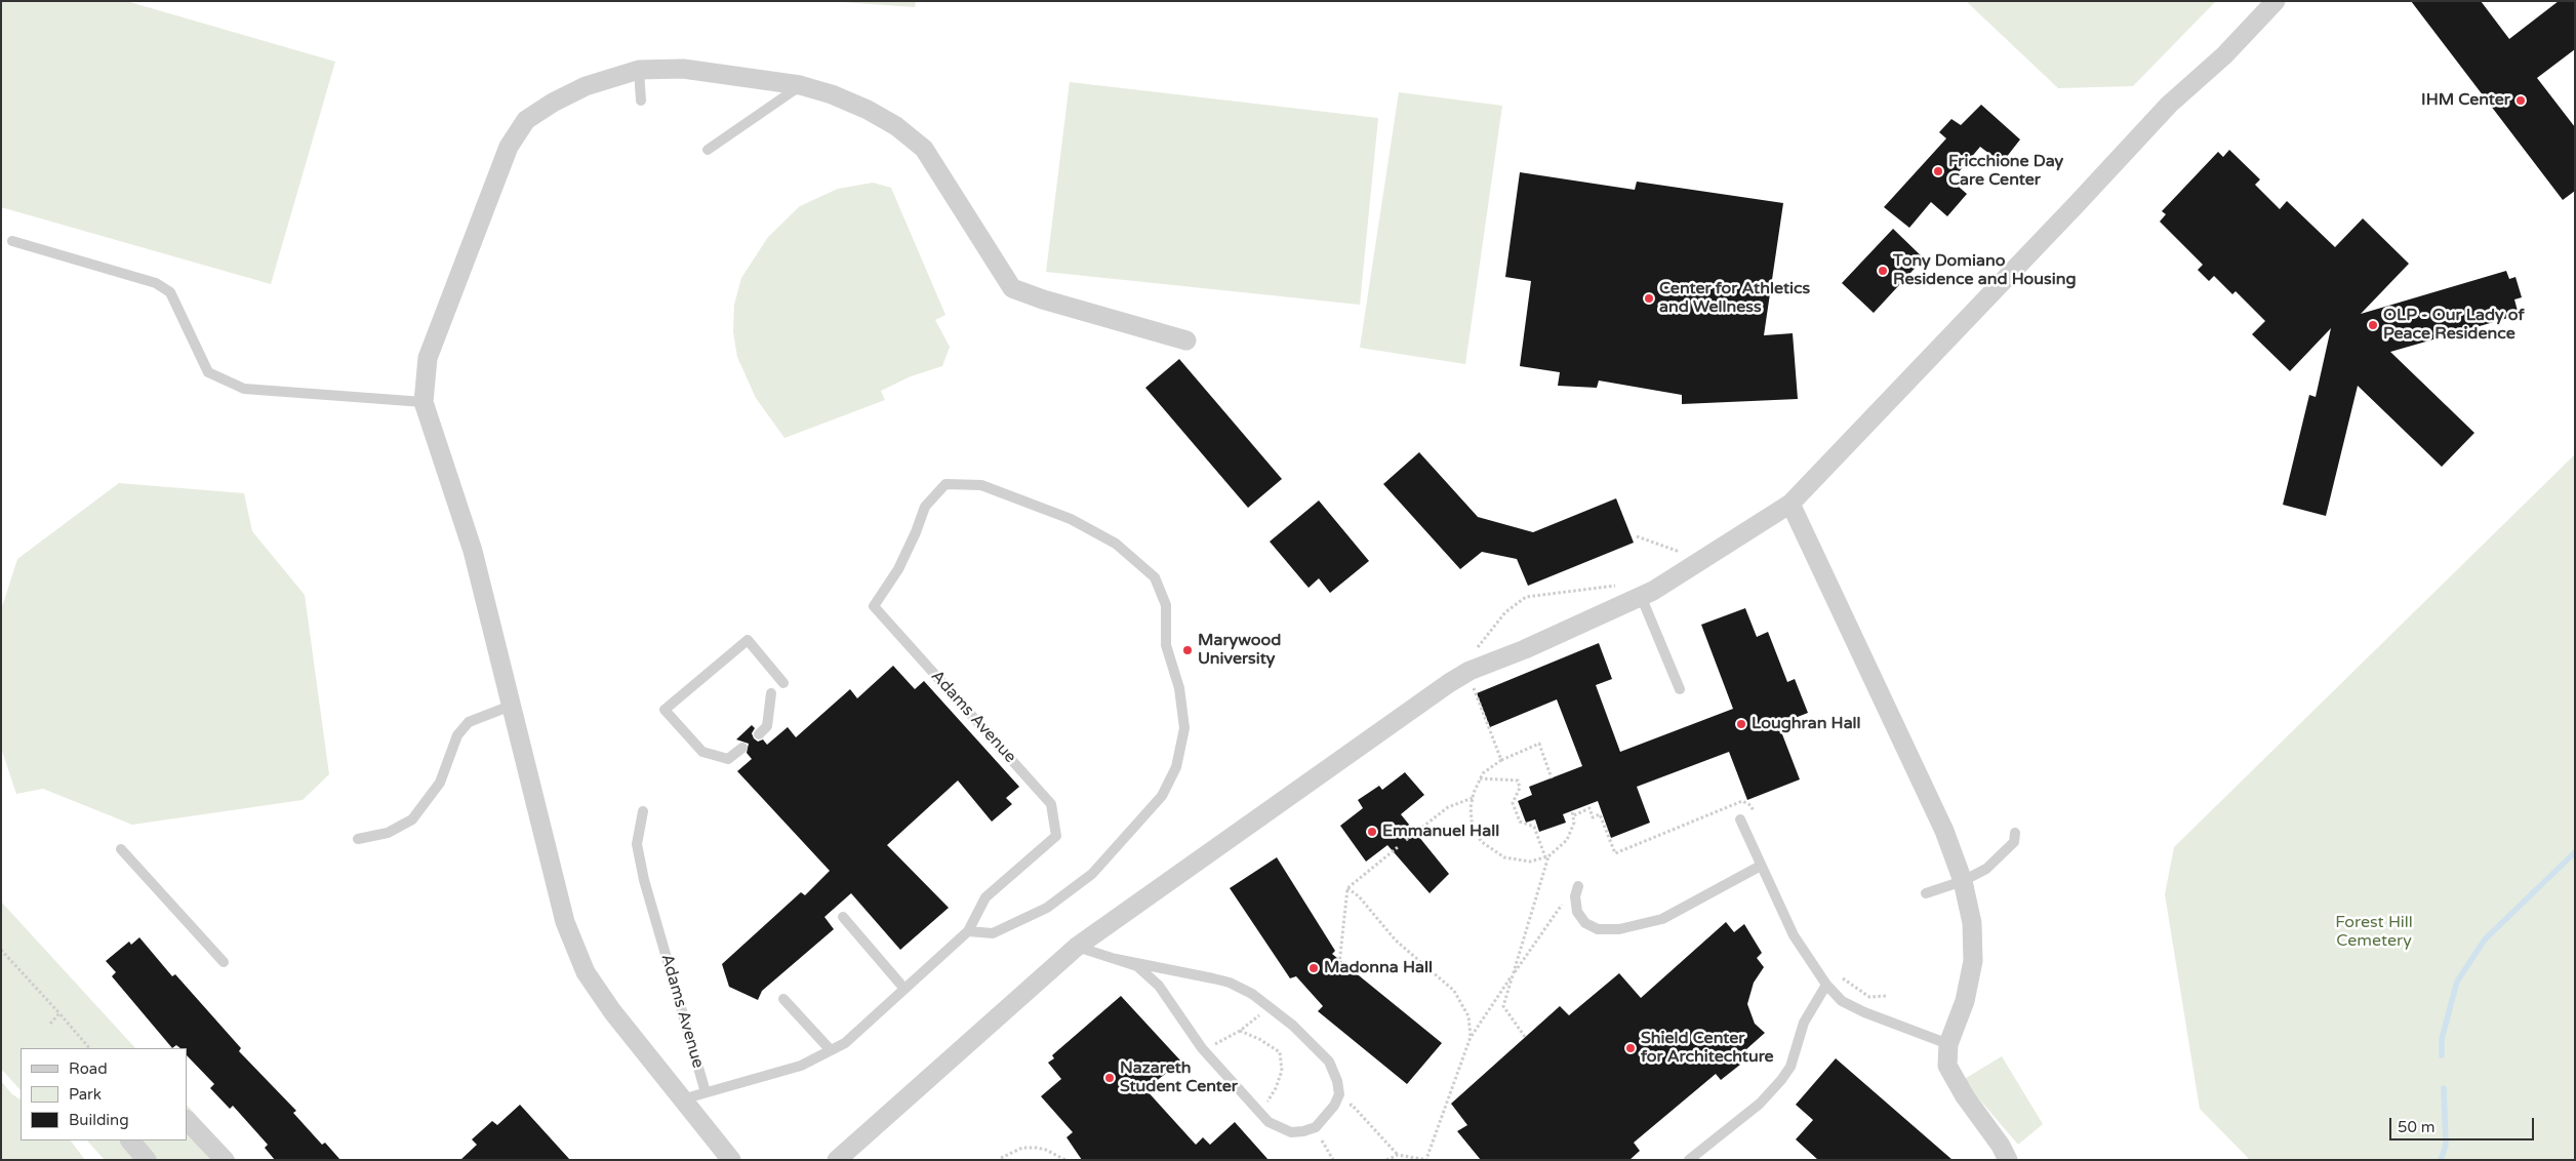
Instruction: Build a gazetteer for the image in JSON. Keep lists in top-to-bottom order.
{
  "streets": {
    "lane": ["Adams Avenue"]
  },
  "parks": ["Forest Hill Cemetery"],
  "places": [
    "IHM Center",
    "Fricchione Day Care Center",
    "Tony Domiano Residence and Housing",
    "Center for Athletics and Wellness",
    "OLP - Our Lady of Peace Residence",
    "Marywood University",
    "Loughran Hall",
    "Emmanuel Hall",
    "Madonna Hall",
    "Shield Center for Architechture",
    "Nazareth Student Center"
  ],
  "legend": ["Road", "Park", "Building"],
  "scale_bar": "50 m"
}
